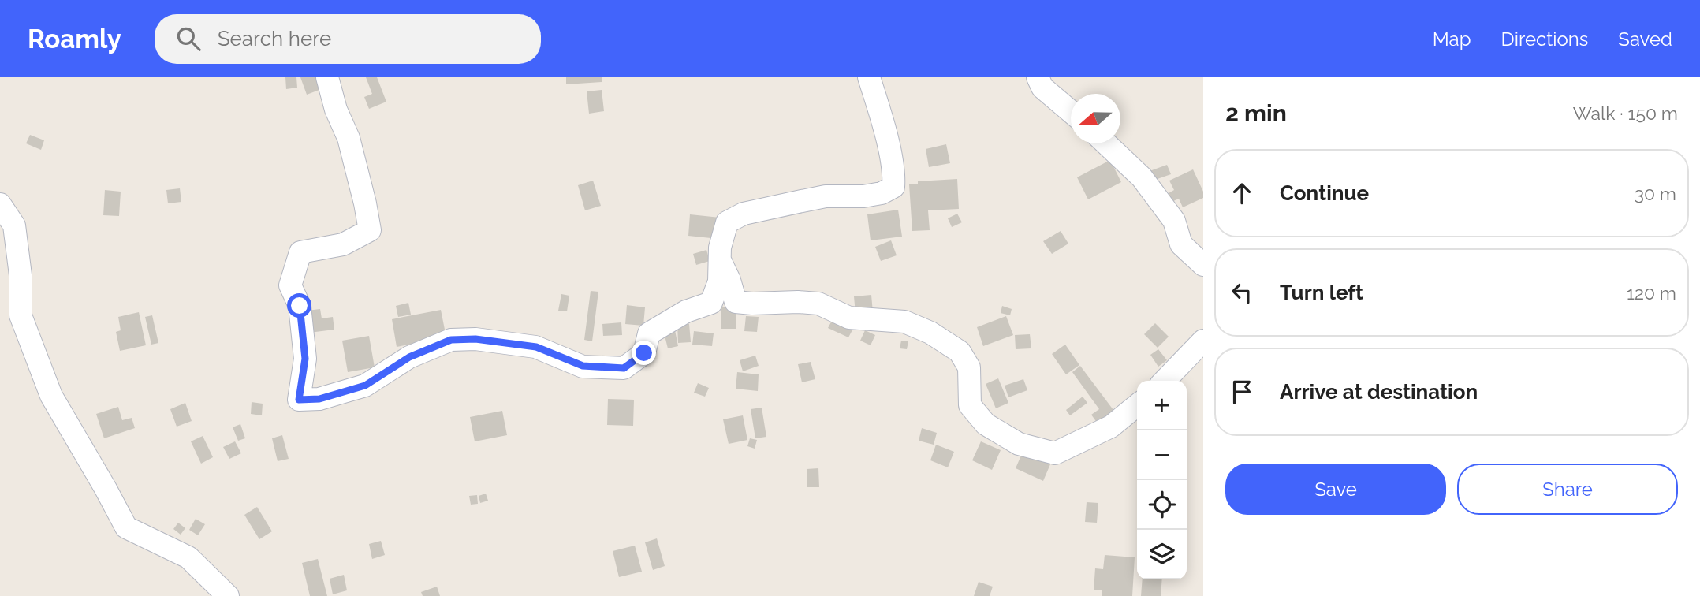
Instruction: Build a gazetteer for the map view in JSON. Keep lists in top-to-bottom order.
{
  "north": "left",
  "page": {
    "header": "Roamly",
    "search": "Search here",
    "nav": ["Map", "Directions", "Saved"],
    "heading": ["2 min", "Walk · 150 m"],
    "list": [
      ["Continue", "30 m"],
      ["Turn left", "120 m"],
      "Arrive at destination"
    ],
    "map_buttons": ["+", "−"],
    "buttons": ["Save", "Share"]
  }
}
